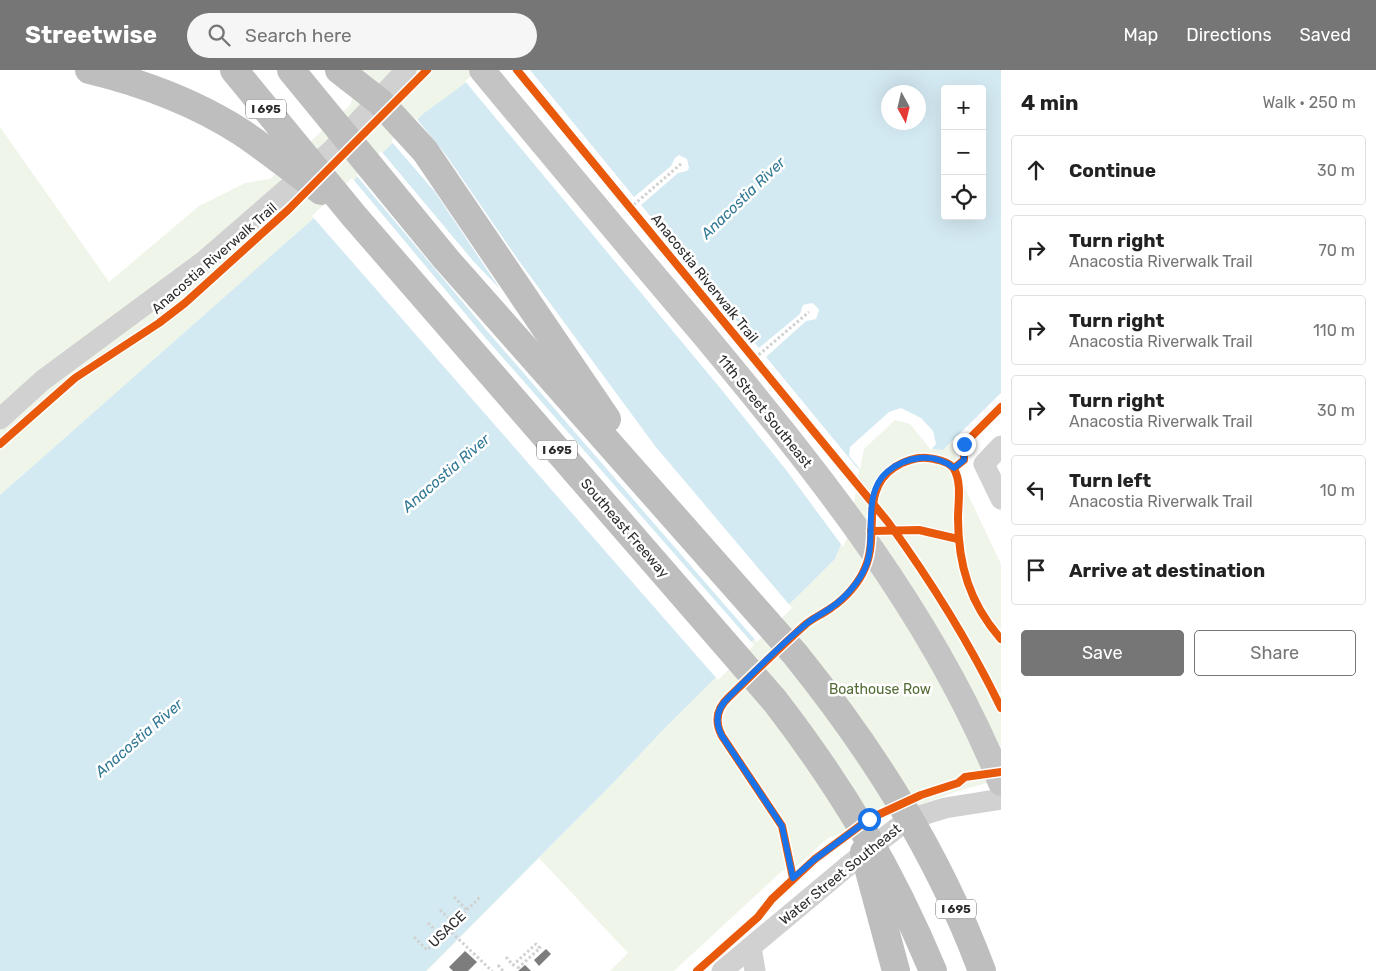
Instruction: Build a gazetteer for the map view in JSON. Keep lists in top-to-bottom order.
{
  "streets": {
    "highway": ["I 695", "Southeast Freeway"],
    "main road": ["11th Street Southeast"],
    "street": ["Water Street Southeast"],
    "path": ["USACE"],
    "cycle path": ["Anacostia Riverwalk Trail"]
  },
  "water": ["Anacostia River"],
  "parks": ["Boathouse Row"],
  "north": "bottom",
  "page": {
    "header": "Streetwise",
    "search": "Search here",
    "nav": ["Map", "Directions", "Saved"],
    "heading": ["4 min", "Walk · 250 m"],
    "map_buttons": ["+", "−"],
    "list": [
      ["Continue", "30 m"],
      ["Turn right", "Anacostia Riverwalk Trail", "70 m"],
      ["Turn right", "Anacostia Riverwalk Trail", "110 m"],
      ["Turn right", "Anacostia Riverwalk Trail", "30 m"],
      ["Turn left", "Anacostia Riverwalk Trail", "10 m"],
      "Arrive at destination"
    ],
    "buttons": ["Save", "Share"]
  }
}
